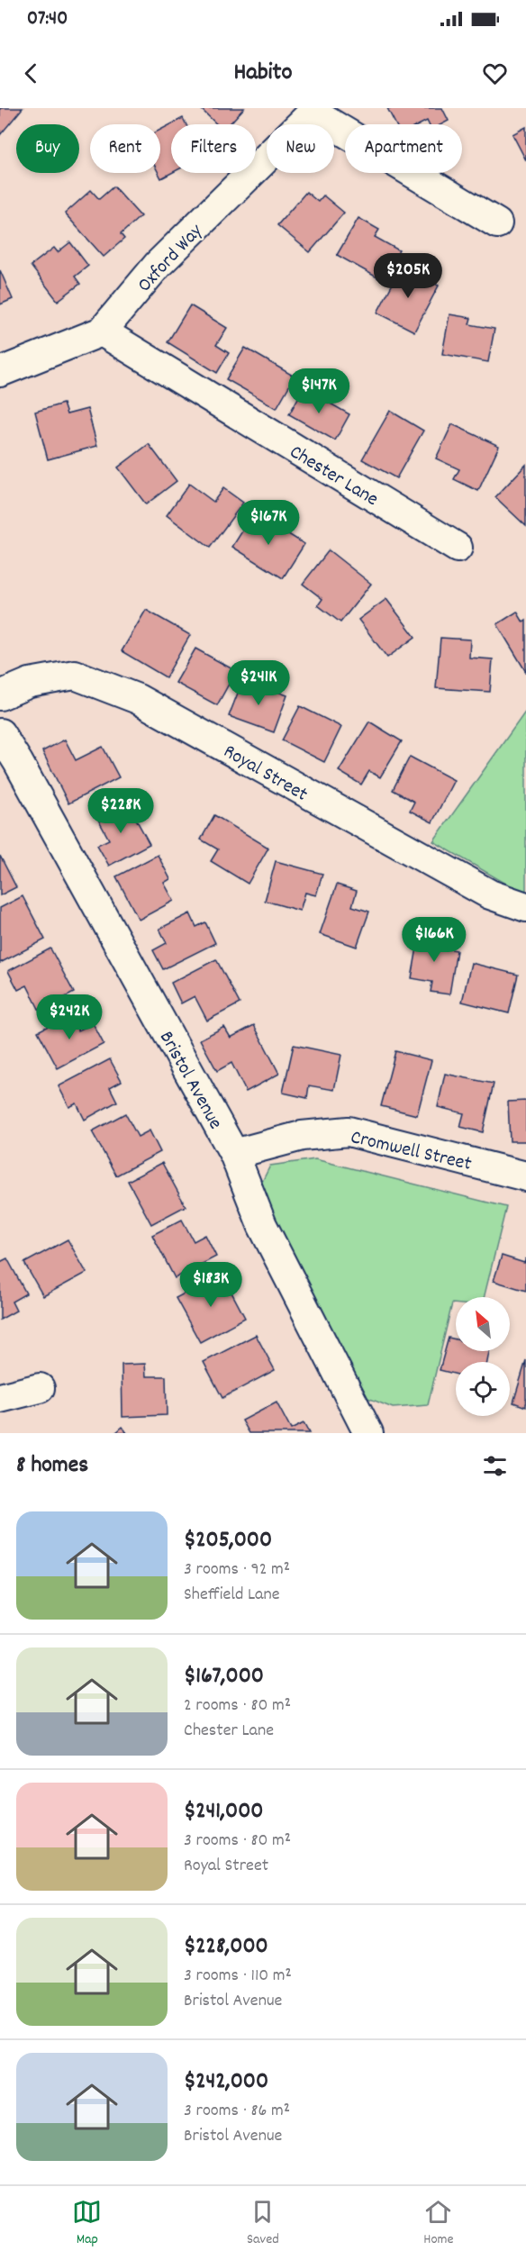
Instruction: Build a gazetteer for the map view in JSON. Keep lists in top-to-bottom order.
{
  "streets": {
    "street": [
      "Oxford Way",
      "Chester Lane",
      "Royal Street",
      "Bristol Avenue",
      "Cromwell Street"
    ]
  },
  "crossings": [
    ["Oxford Way", "Chester Lane"],
    ["Bristol Avenue", "Cromwell Street"]
  ],
  "north": "top left",
  "page": {
    "status": "07:40",
    "header": "Habito",
    "chip": [
      "Buy",
      "Rent",
      "Filters",
      "New",
      "Apartment"
    ],
    "price": [
      "$205K",
      "$147K",
      "$167K",
      "$241K",
      "$228K",
      "$166K",
      "$242K",
      "$183K"
    ],
    "heading": "8 homes",
    "list": [
      {
        "name": "$205,000",
        "note": "3 rooms · 92 m² · Sheffield Lane"
      },
      {
        "name": "$167,000",
        "note": "2 rooms · 80 m² · Chester Lane"
      },
      {
        "name": "$241,000",
        "note": "3 rooms · 80 m² · Royal Street"
      },
      {
        "name": "$228,000",
        "note": "3 rooms · 110 m² · Bristol Avenue"
      },
      {
        "name": "$242,000",
        "note": "3 rooms · 86 m² · Bristol Avenue"
      }
    ],
    "tabs": ["Map", "Saved", "Home"]
  }
}
